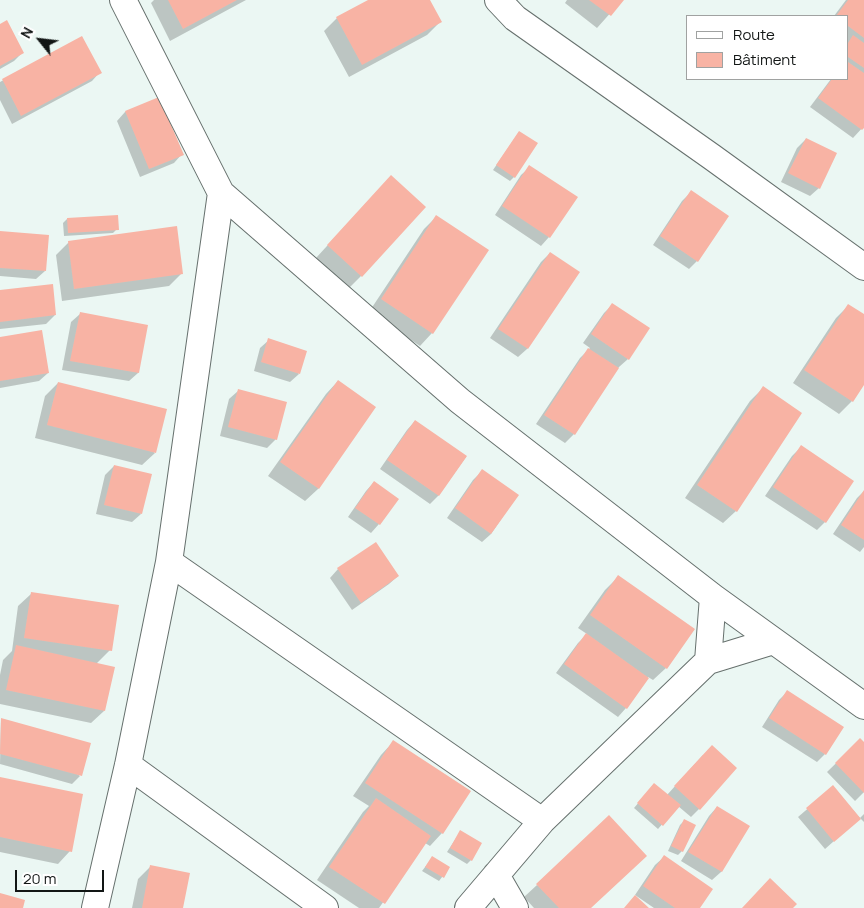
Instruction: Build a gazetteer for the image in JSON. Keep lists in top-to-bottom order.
{
  "legend": ["Route", "Bâtiment"],
  "scale_bar": "20 m",
  "north": "top left"
}
